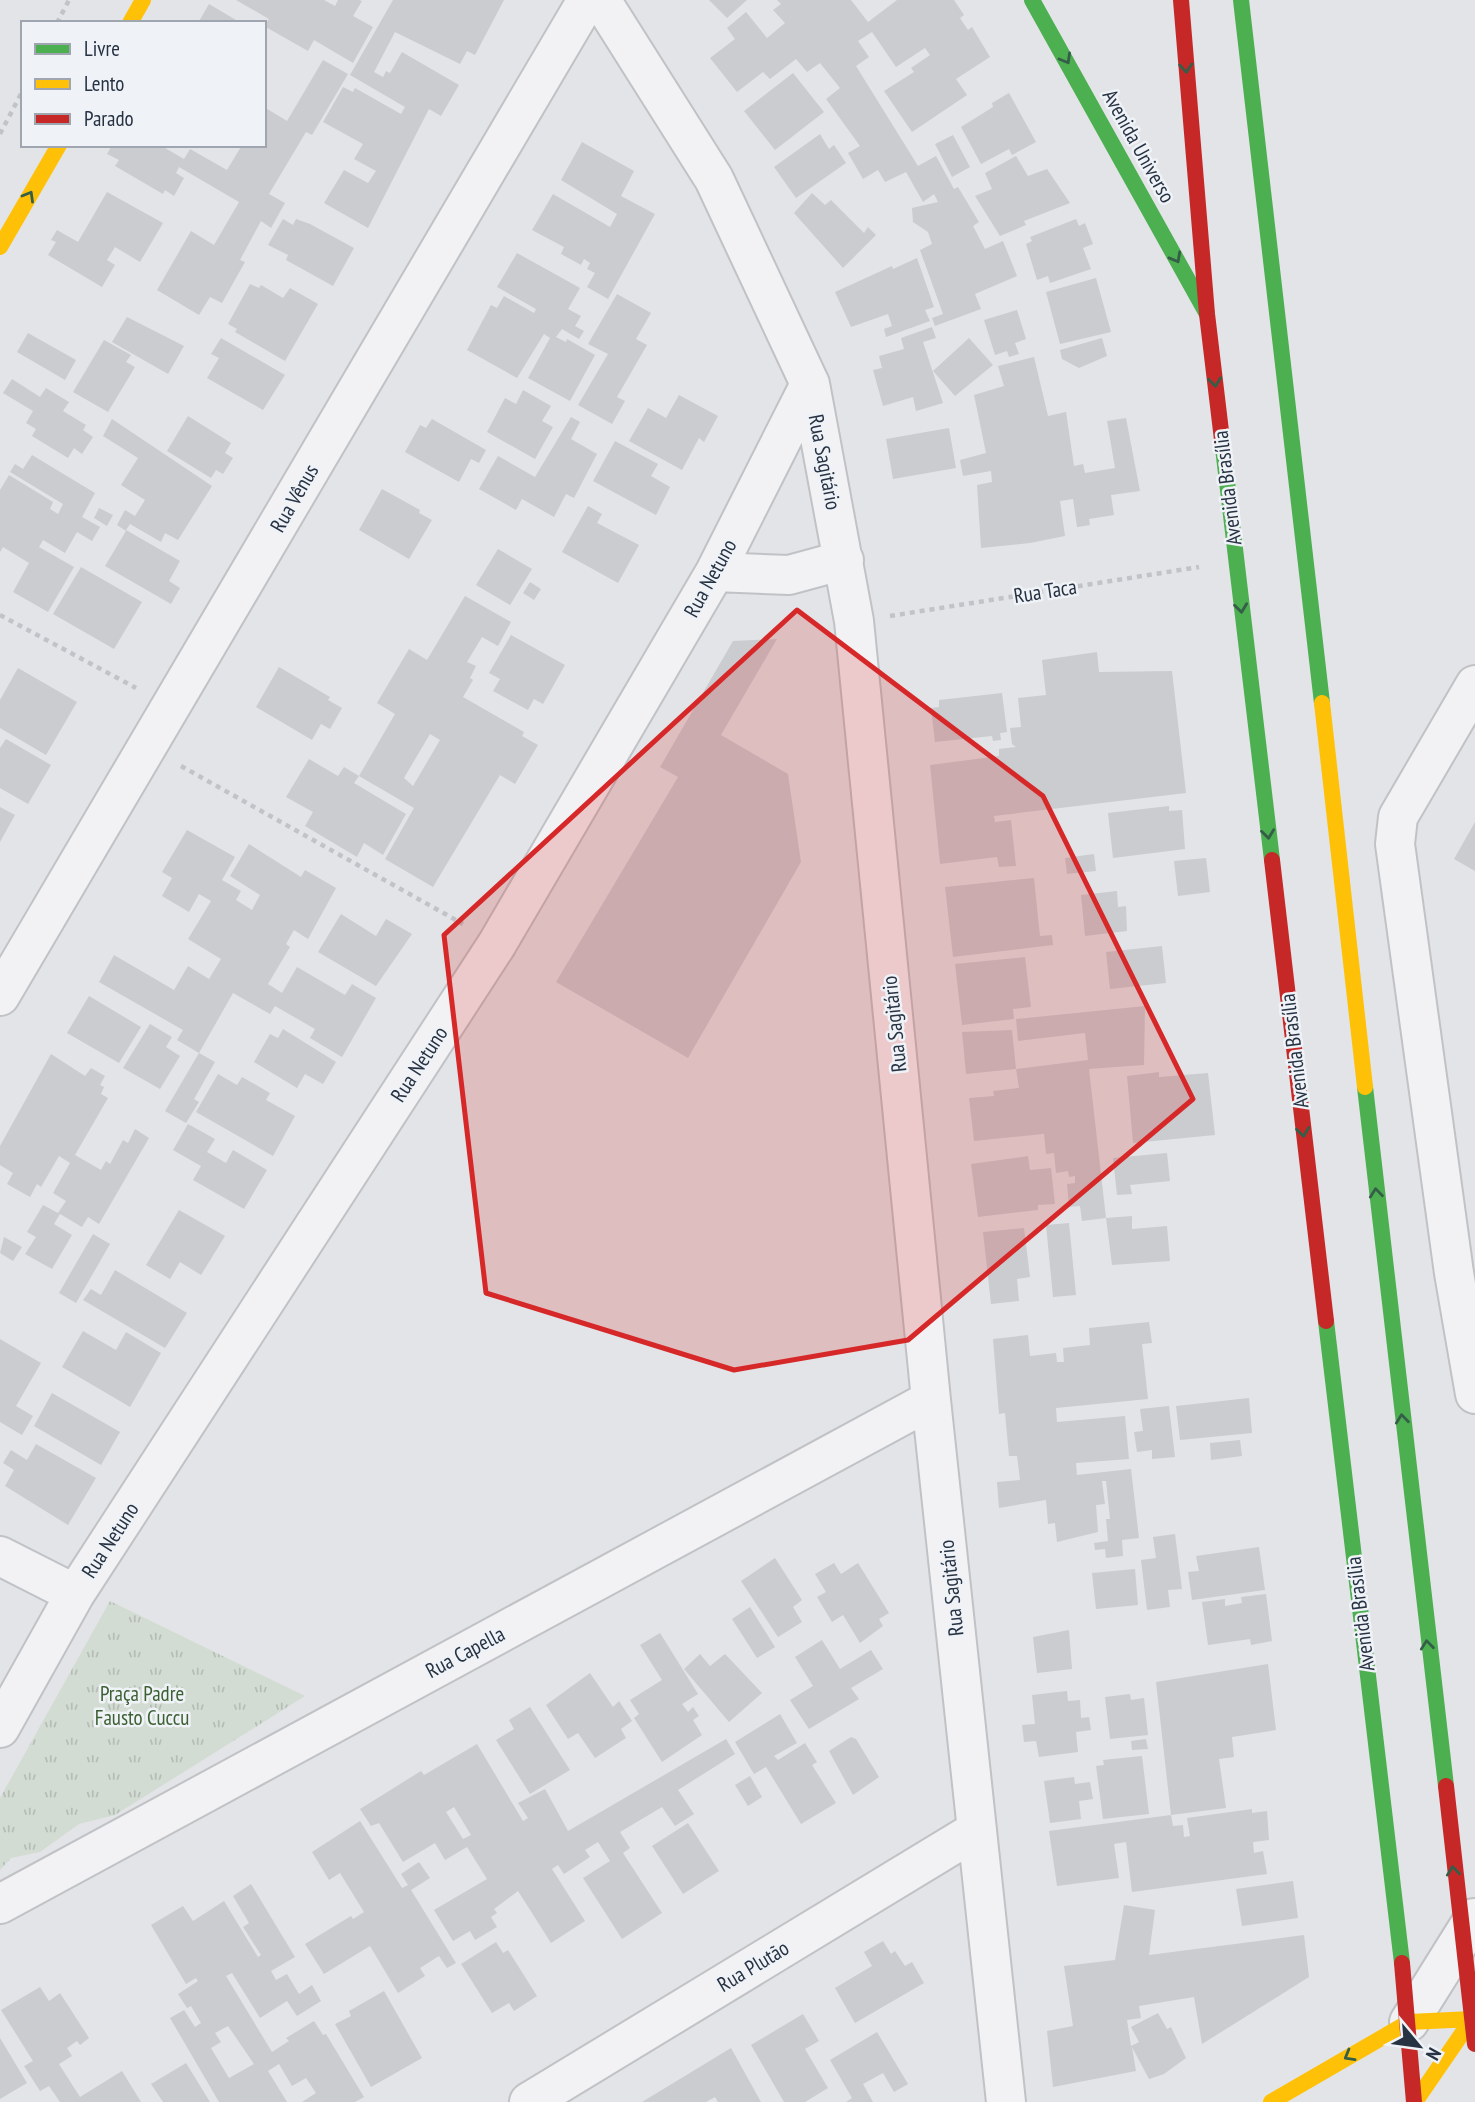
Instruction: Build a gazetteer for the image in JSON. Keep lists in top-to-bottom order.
{
  "streets": {
    "main road": ["Avenida Universo", "Avenida Brasília"],
    "street": [
      "Rua Sagitário",
      "Rua Vênus",
      "Rua Netuno",
      "Rua Capella",
      "Rua Plutão"
    ],
    "path": ["Rua Taca"]
  },
  "crossings": [
    ["Avenida Universo", "Avenida Brasília"],
    ["Rua Sagitário", "Rua Netuno"],
    ["Rua Sagitário", "Rua Taca"],
    ["Rua Sagitário", "Rua Capella"],
    ["Rua Sagitário", "Rua Plutão"],
    ["Avenida Brasília", "Rua Taca"]
  ],
  "parks": ["Praça Padre Fausto Cuccu"],
  "legend": ["Livre", "Lento", "Parado"],
  "north": "bottom right"
}
